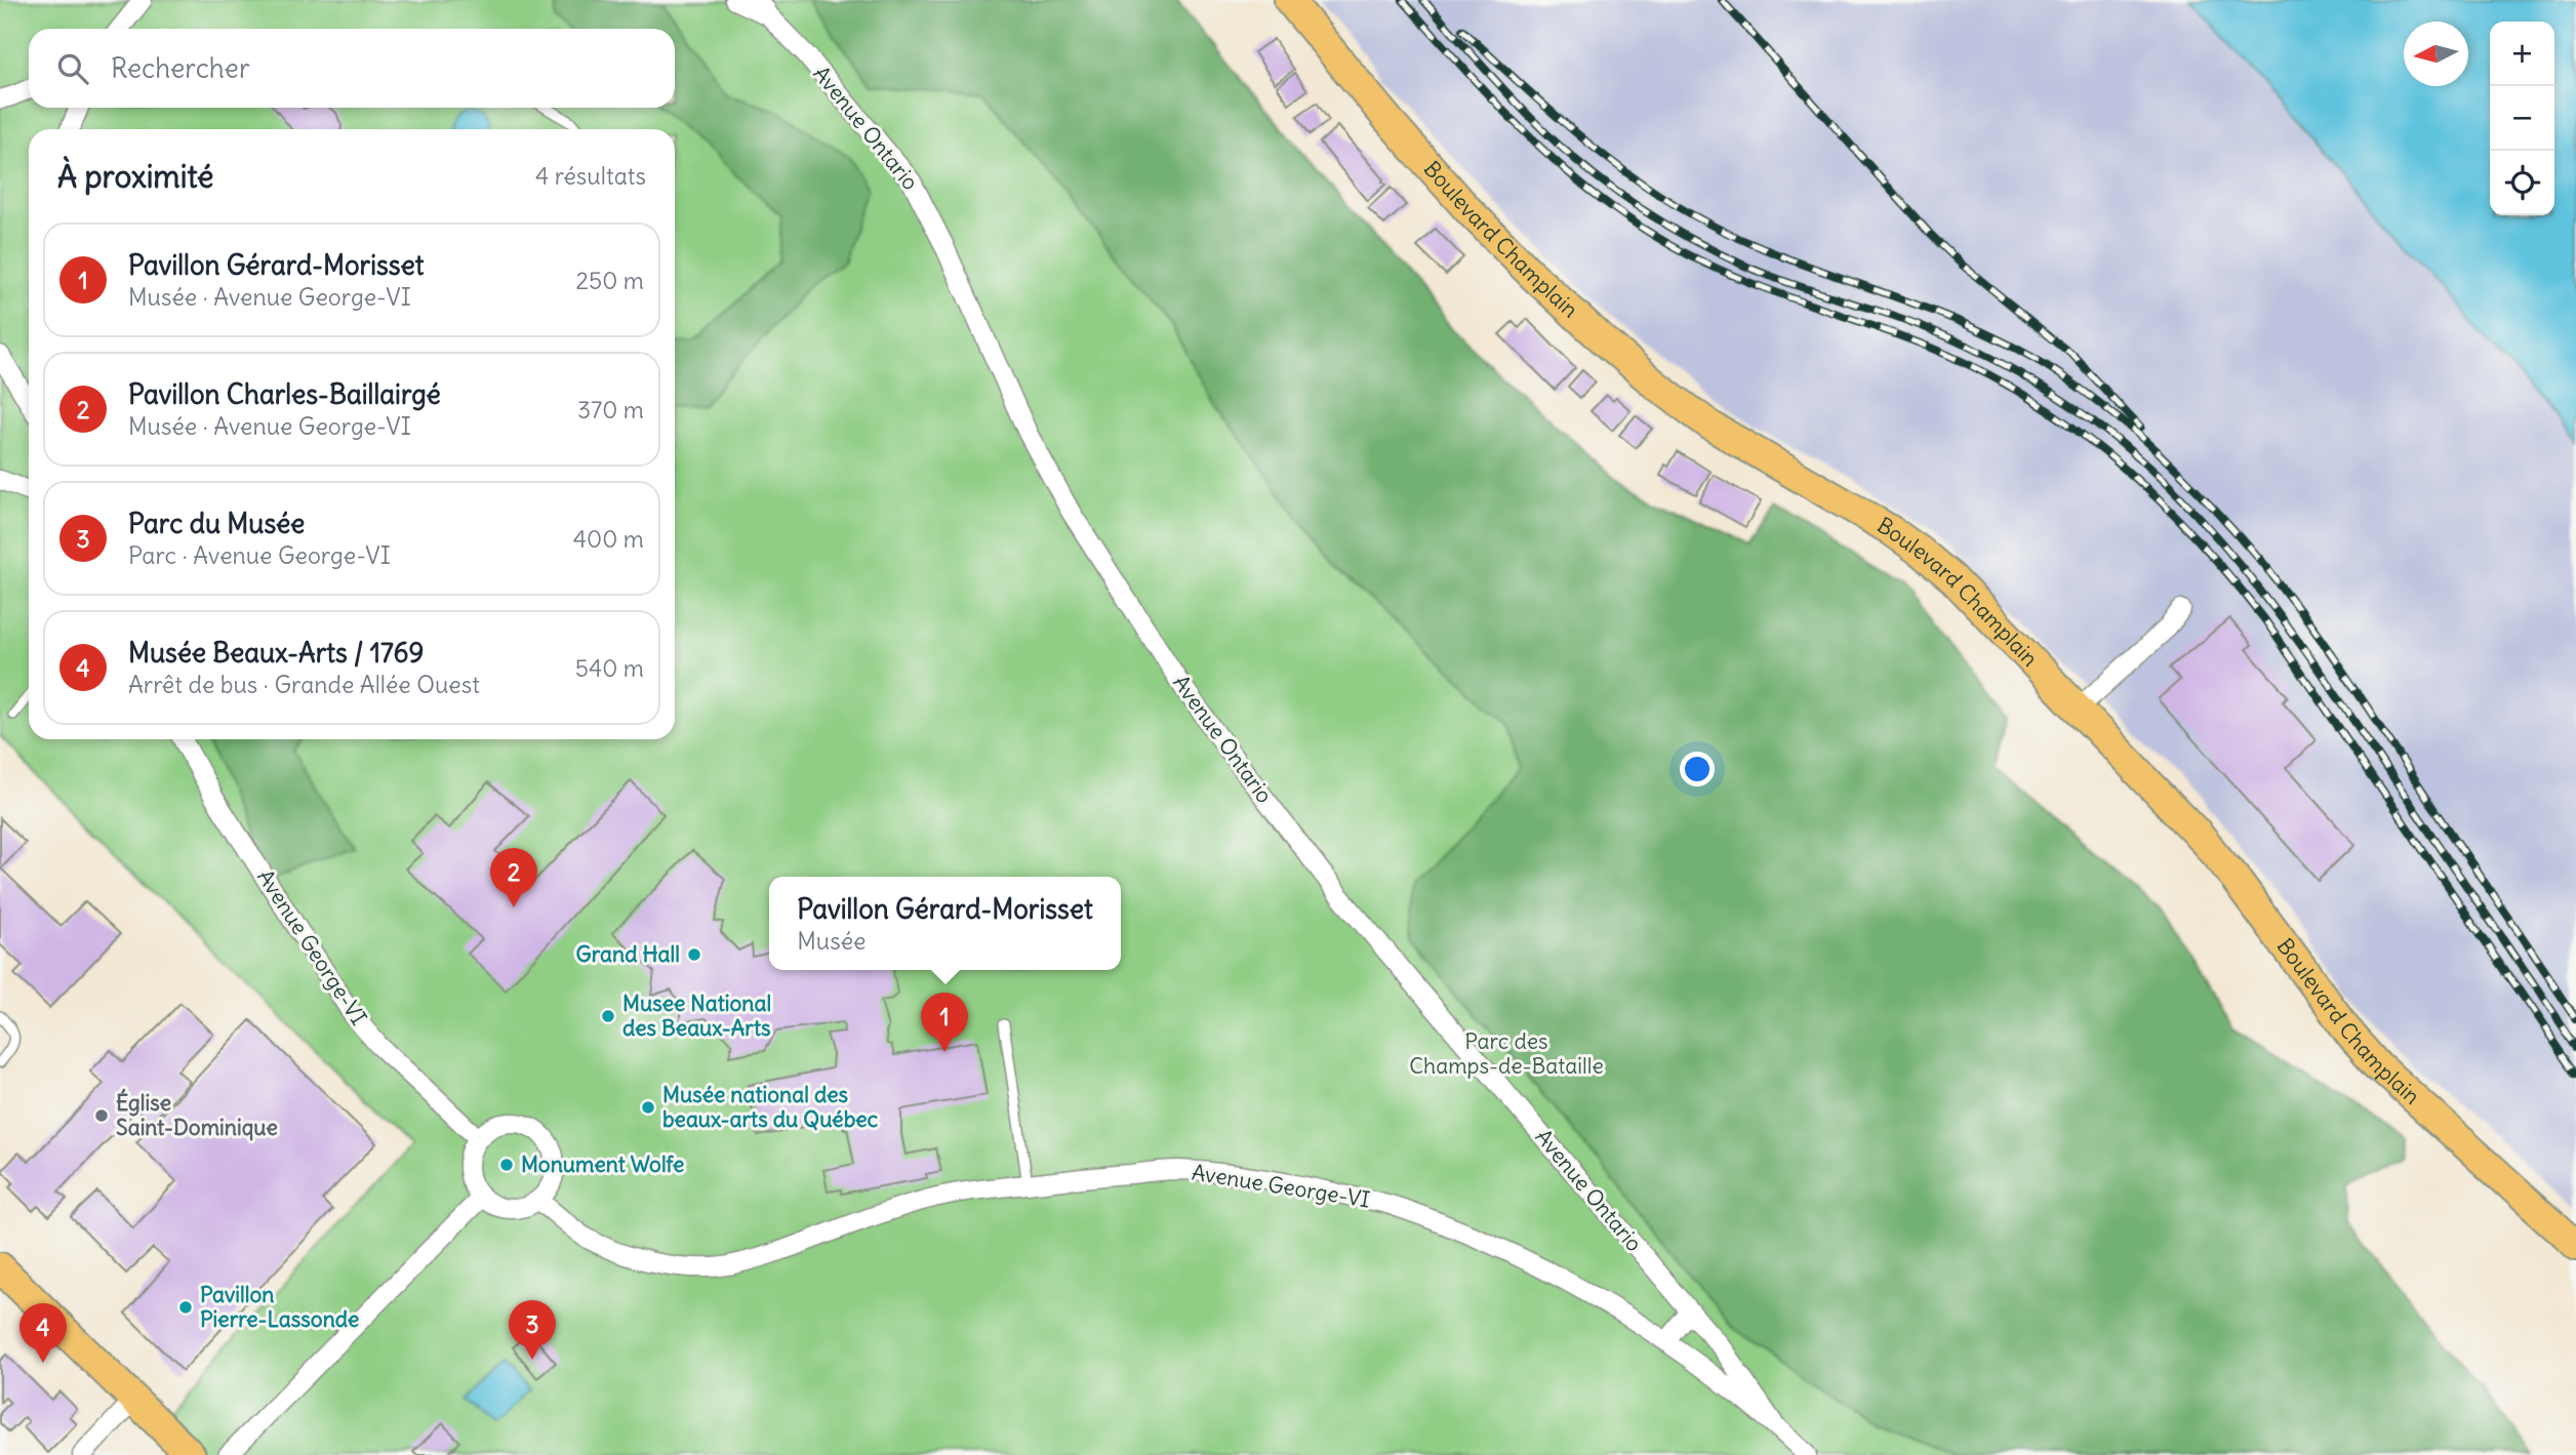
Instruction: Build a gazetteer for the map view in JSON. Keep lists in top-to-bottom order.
{
  "streets": {
    "main road": ["Boulevard Champlain"],
    "street": ["Avenue Ontario", "Avenue George-VI"]
  },
  "crossings": [
    ["Avenue Ontario", "Avenue George-VI"]
  ],
  "parks": ["Parc des Champs-de-Bataille"],
  "places": [
    "Grand Hall",
    "Musee National des Beaux-Arts",
    "Musée national des beaux-arts du Québec",
    "Église Saint-Dominique",
    "Monument Wolfe",
    "Pavillon Pierre-Lassonde"
  ],
  "north": "left",
  "page": {
    "map_buttons": ["+", "−"],
    "search": "Rechercher",
    "heading": ["À proximité", "4 résultats"],
    "list": [
      {
        "mark": "1",
        "name": "Pavillon Gérard-Morisset",
        "note": "Musée · Avenue George-VI",
        "value": "250 m"
      },
      {
        "mark": "2",
        "name": "Pavillon Charles-Baillairgé",
        "note": "Musée · Avenue George-VI",
        "value": "370 m"
      },
      {
        "mark": "3",
        "name": "Parc du Musée",
        "note": "Parc · Avenue George-VI",
        "value": "400 m"
      },
      {
        "mark": "4",
        "name": "Musée Beaux-Arts / 1769",
        "note": "Arrêt de bus · Grande Allée Ouest",
        "value": "540 m"
      }
    ],
    "pins": [
      "2",
      "1",
      "3",
      "4"
    ],
    "popup": ["Pavillon Gérard-Morisset", "Musée"]
  }
}
